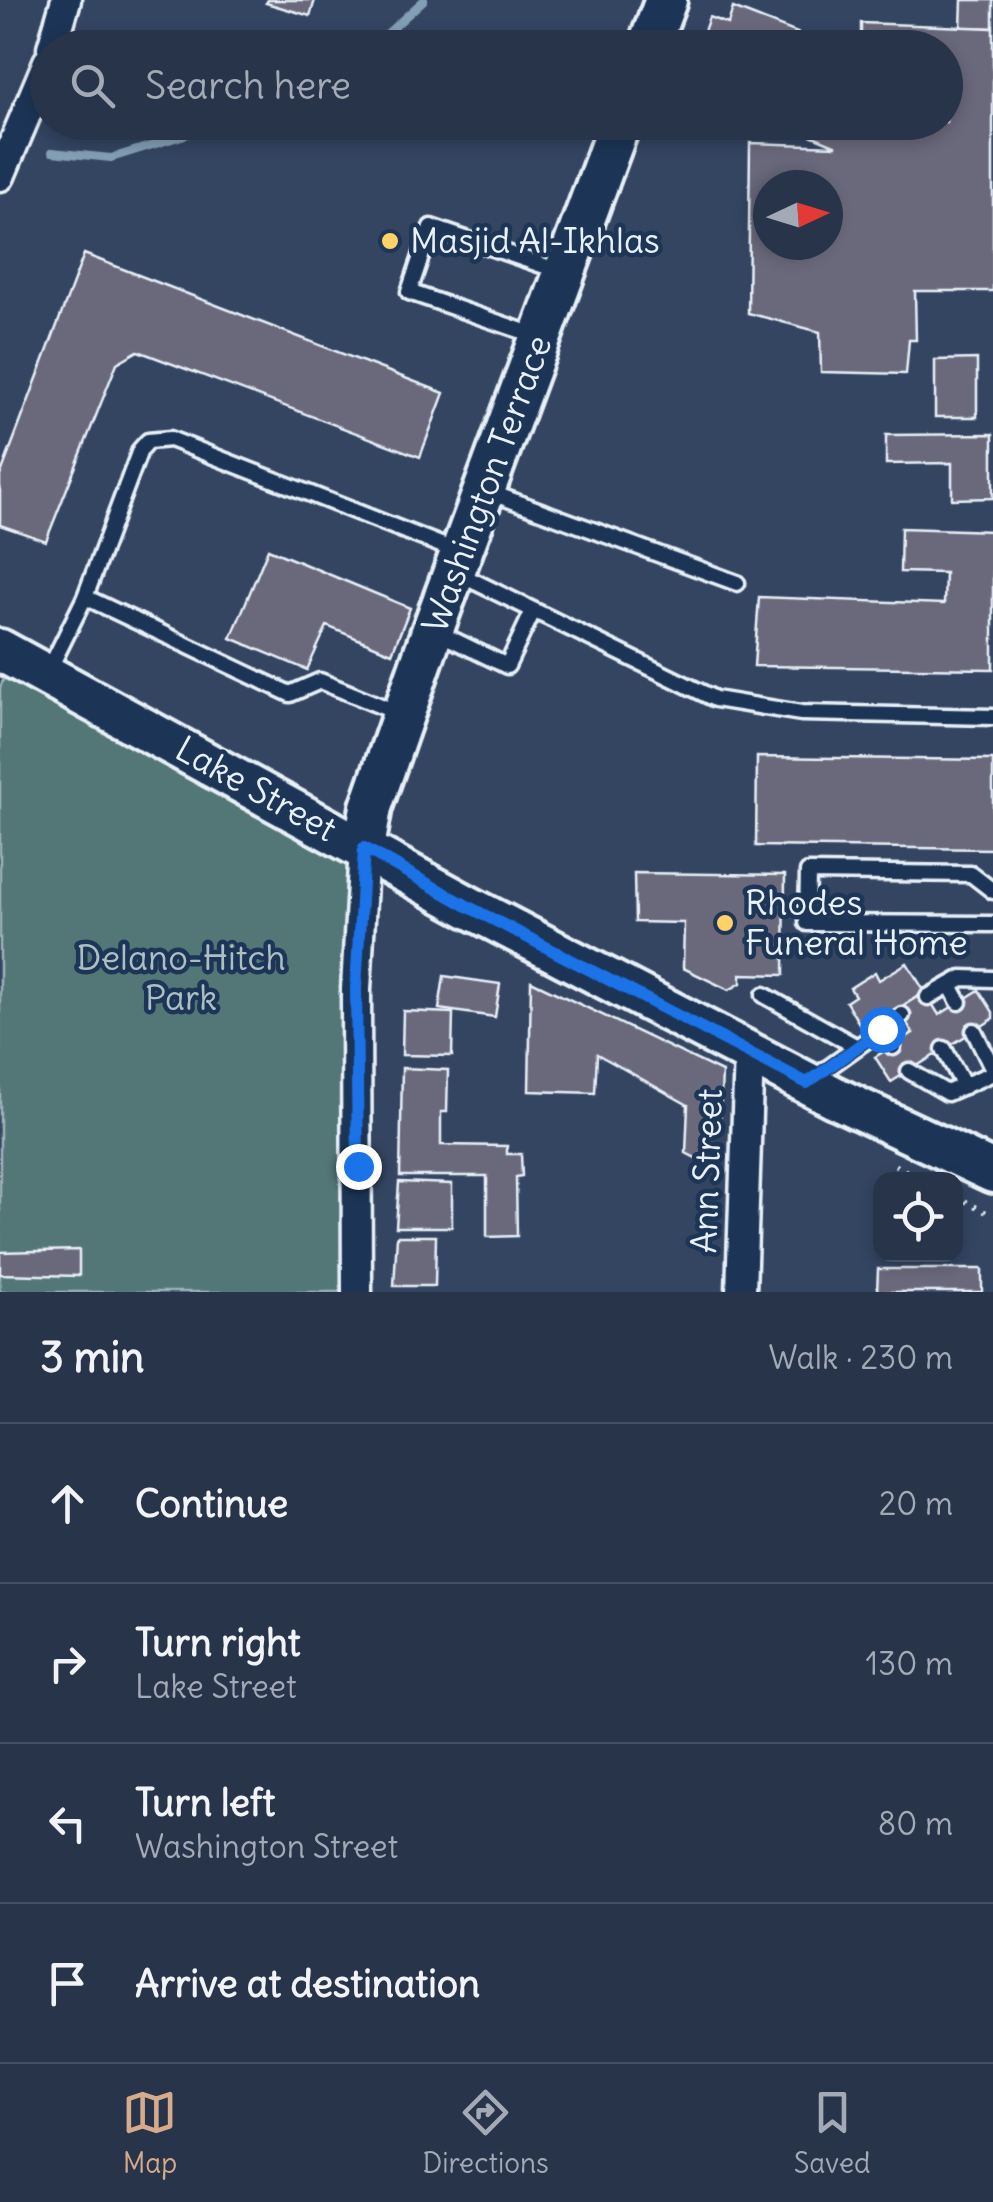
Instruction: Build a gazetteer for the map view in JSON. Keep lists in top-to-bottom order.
{
  "streets": {
    "main road": ["Washington Terrace", "Lake Street"],
    "street": ["Ann Street"]
  },
  "crossings": [
    ["Washington Terrace", "Lake Street"],
    ["Lake Street", "Ann Street"]
  ],
  "parks": ["Delano-Hitch Park"],
  "places": ["Masjid Al-Ikhlas", "Rhodes Funeral Home"],
  "north": "right",
  "page": {
    "search": "Search here",
    "heading": ["3 min", "Walk · 230 m"],
    "list": [
      ["Continue", "20 m"],
      ["Turn right", "Lake Street", "130 m"],
      ["Turn left", "Washington Street", "80 m"],
      "Arrive at destination"
    ],
    "nav": ["Map", "Directions", "Saved"]
  }
}
